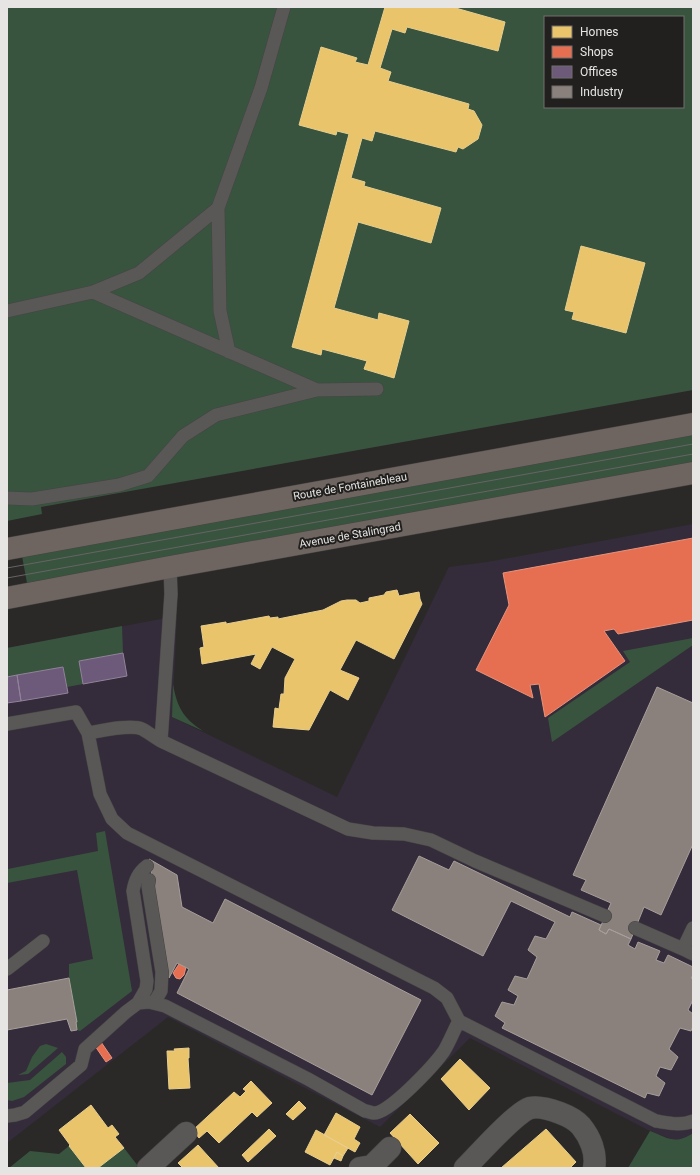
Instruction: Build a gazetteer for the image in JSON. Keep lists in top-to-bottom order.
{
  "streets": {
    "main road": ["Route de Fontainebleau", "Avenue de Stalingrad"]
  },
  "legend": [
    "Homes",
    "Shops",
    "Offices",
    "Industry"
  ]
}
